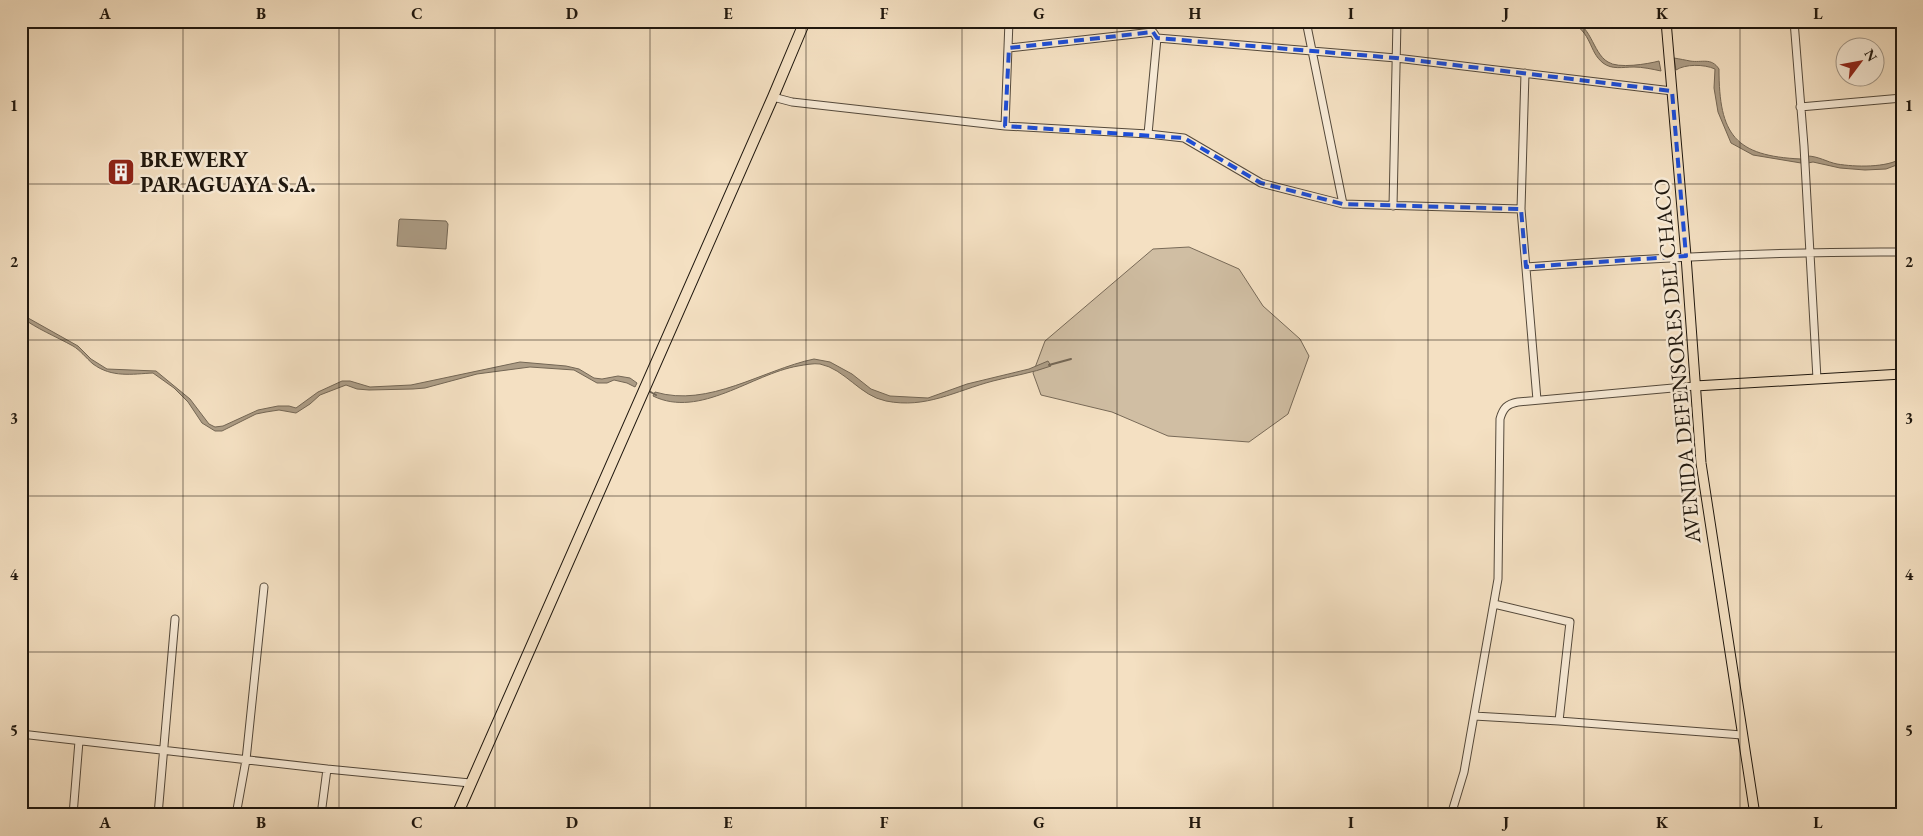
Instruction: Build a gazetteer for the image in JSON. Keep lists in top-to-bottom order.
{
  "streets": {
    "main road": ["AVENIDA DEFENSORES DEL CHACO"]
  },
  "places": {
    "building": ["BREWERY PARAGUAYA S.A."]
  },
  "north": "top right",
  "grid": {
    "columns": [
      "A",
      "B",
      "C",
      "D",
      "E",
      "F",
      "G",
      "H",
      "I",
      "J",
      "K",
      "L"
    ],
    "rows": [
      "1",
      "2",
      "3",
      "4",
      "5"
    ]
  }
}
